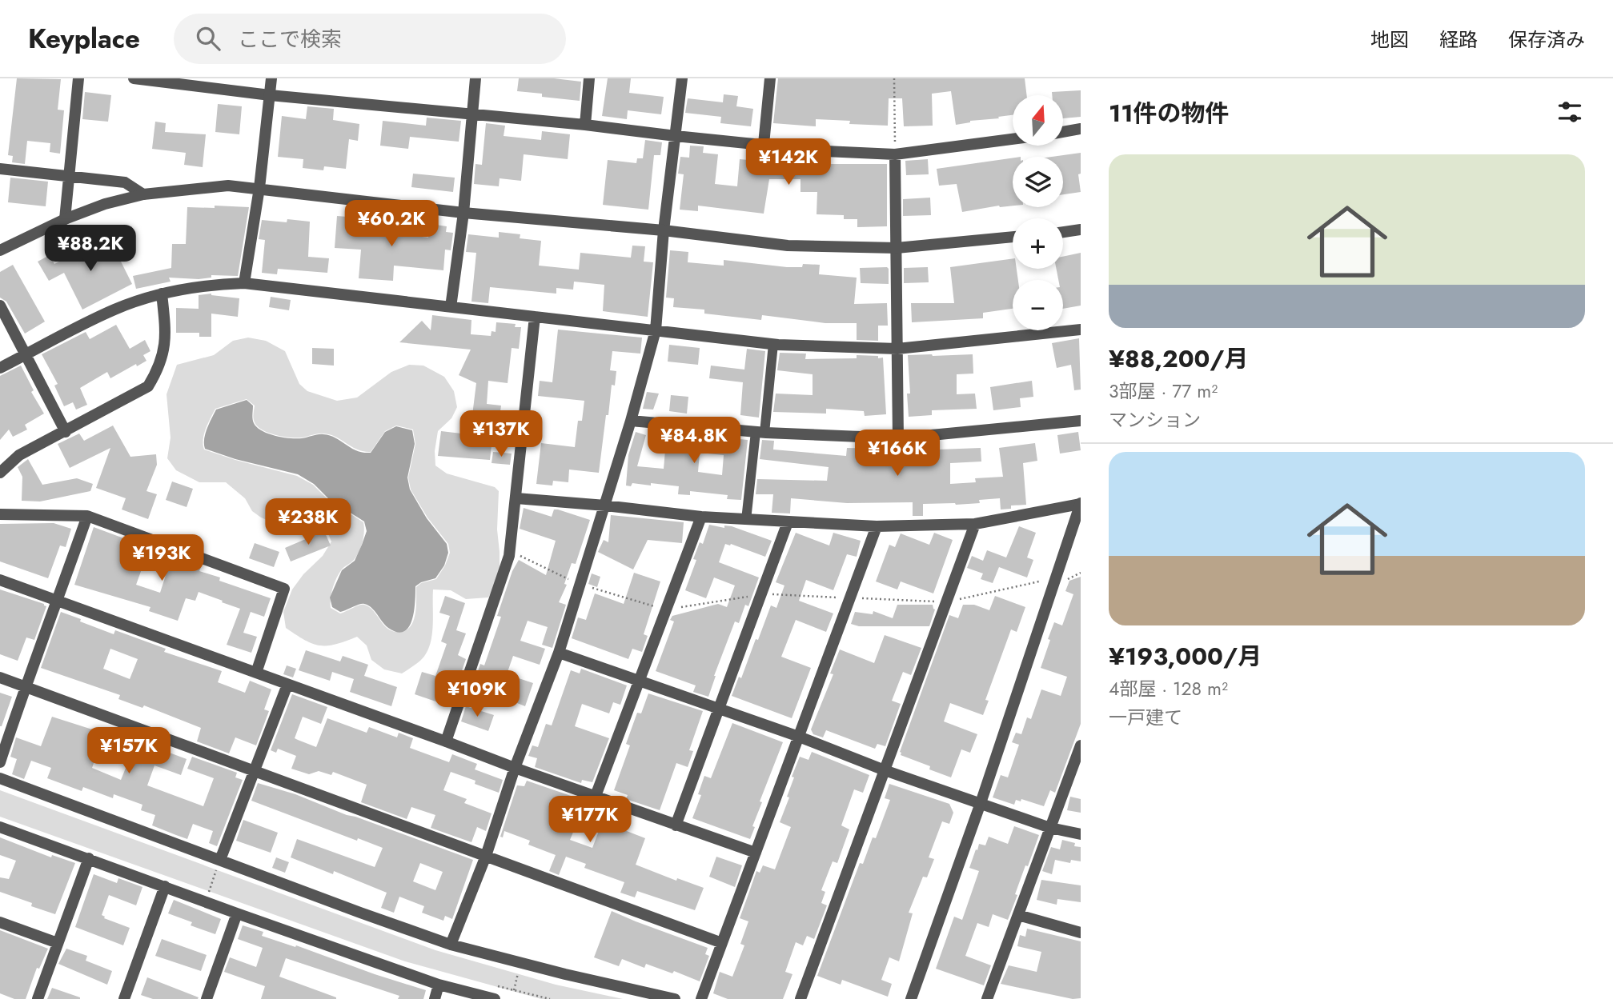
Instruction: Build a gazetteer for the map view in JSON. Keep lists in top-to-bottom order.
{
  "north": "top",
  "page": {
    "header": "Keyplace",
    "search": "ここで検索",
    "nav": ["地図", "経路", "保存済み"],
    "heading": "11件の物件",
    "map_buttons": ["+", "−"],
    "price": [
      "¥142K",
      "¥60.2K",
      "¥88.2K",
      "¥137K",
      "¥84.8K",
      "¥166K",
      "¥238K",
      "¥193K",
      "¥109K",
      "¥157K",
      "¥177K"
    ],
    "list": [
      {
        "name": "¥88,200/月",
        "note": "3部屋 · 77 m² · マンション"
      },
      {
        "name": "¥193,000/月",
        "note": "4部屋 · 128 m² · 一戸建て"
      }
    ]
  }
}
